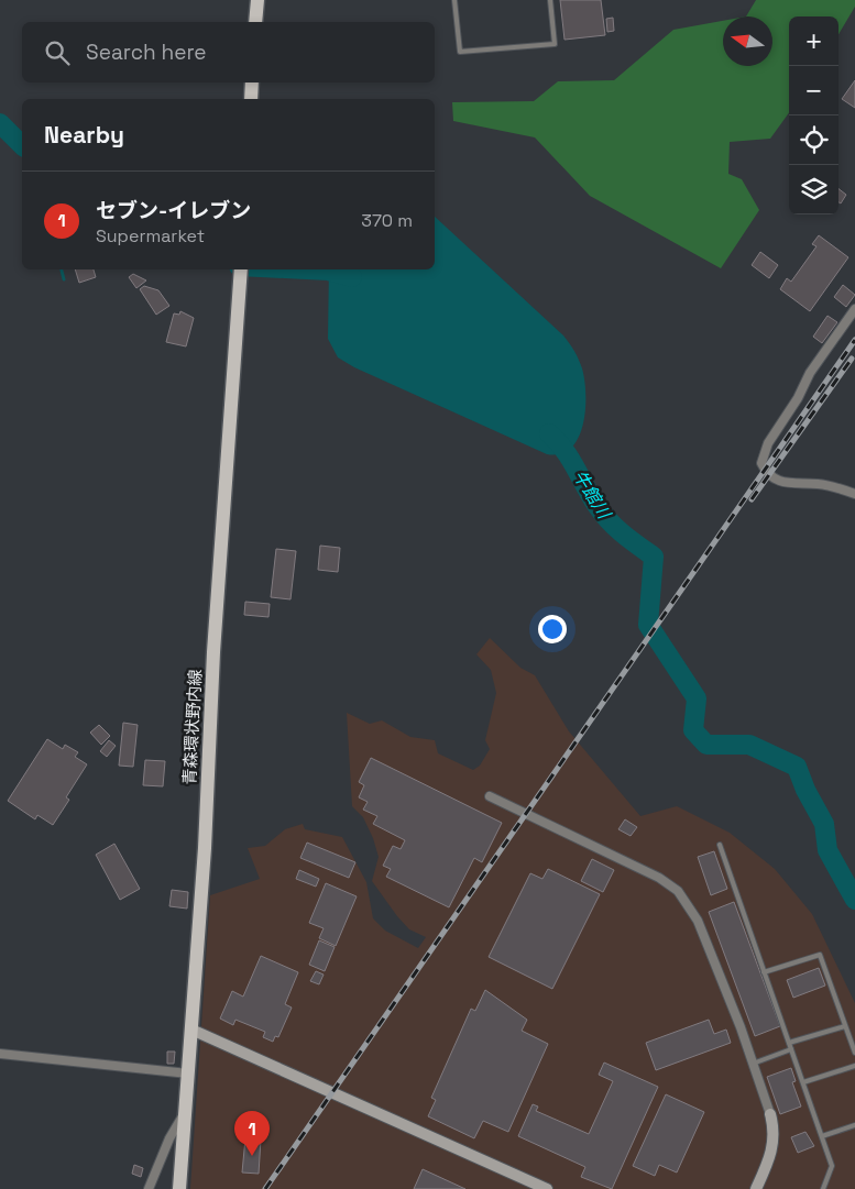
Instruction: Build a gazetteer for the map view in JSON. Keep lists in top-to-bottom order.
{
  "streets": {
    "main road": ["青森環状野内線"]
  },
  "water": ["牛館川"],
  "north": "left",
  "page": {
    "map_buttons": ["+", "−"],
    "search": "Search here",
    "heading": "Nearby",
    "list": [
      {
        "mark": "1",
        "name": "セブン-イレブン",
        "note": "Supermarket",
        "value": "370 m"
      }
    ],
    "pins": "1"
  }
}
